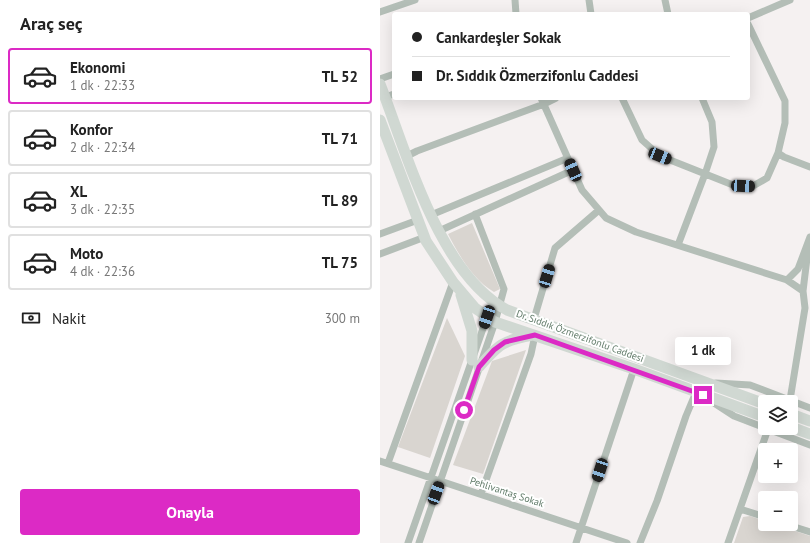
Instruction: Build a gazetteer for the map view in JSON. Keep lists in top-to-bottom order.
{
  "streets": {
    "main road": ["Dr. Sıddık Özmerzifonlu Caddesi"],
    "street": ["Pehlivantaş Sokak"]
  },
  "page": {
    "heading": "Araç seç",
    "banner": ["Cankardeşler Sokak", "Dr. Sıddık Özmerzifonlu Caddesi"],
    "list": [
      {
        "name": "Ekonomi",
        "note": "1 dk · 22:33",
        "value": "TL 52"
      },
      {
        "name": "Konfor",
        "note": "2 dk · 22:34",
        "value": "TL 71"
      },
      {
        "name": "XL",
        "note": "3 dk · 22:35",
        "value": "TL 89"
      },
      {
        "name": "Moto",
        "note": "4 dk · 22:36",
        "value": "TL 75"
      }
    ],
    "pay": ["Nakit", "300 m"],
    "bubble": "1 dk",
    "map_buttons": ["+", "−"],
    "buttons": "Onayla"
  }
}
